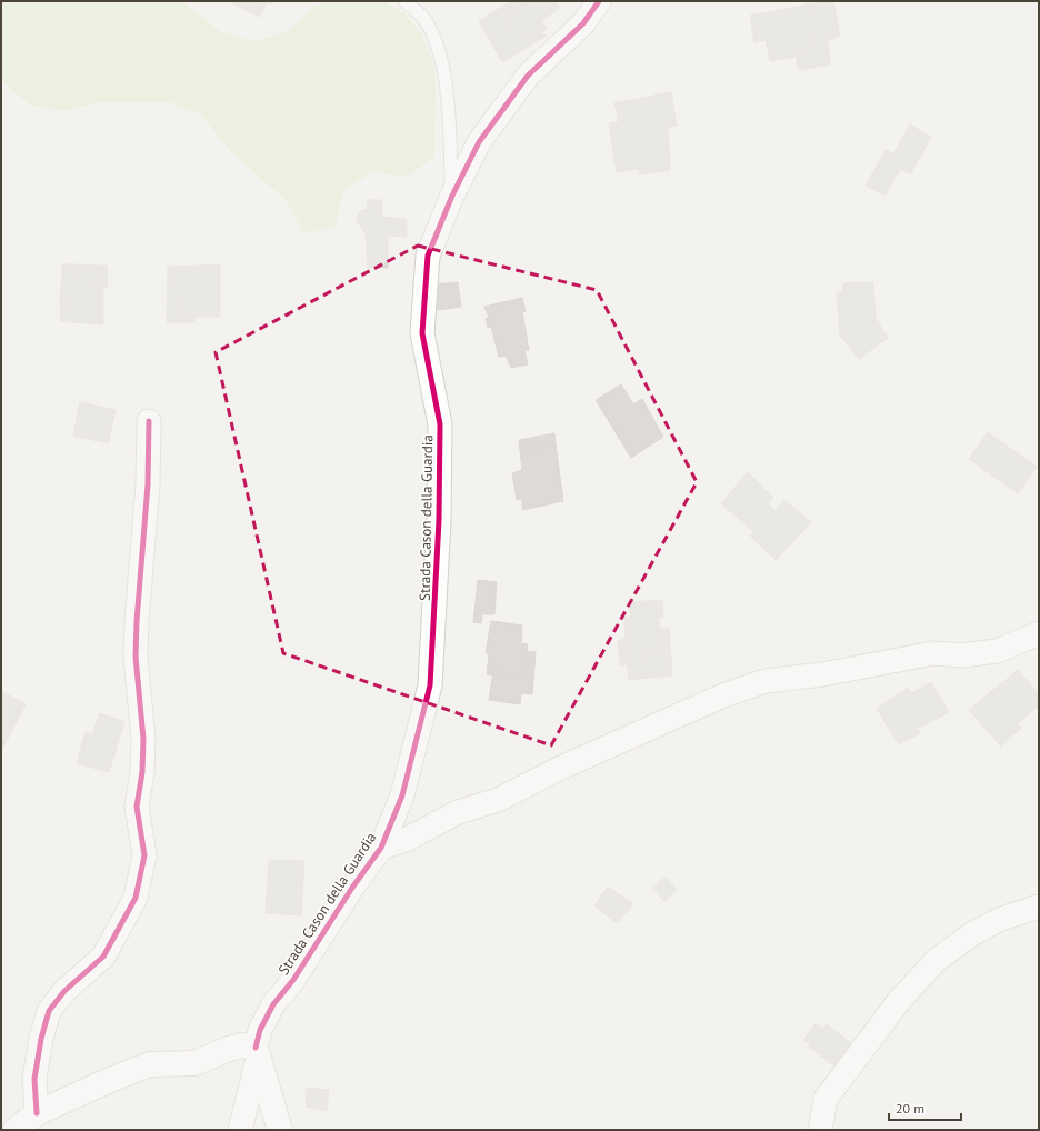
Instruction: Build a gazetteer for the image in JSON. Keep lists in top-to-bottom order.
{
  "streets": {
    "street": ["Strada Cason della Guardia"]
  },
  "scale_bar": "20 m"
}
